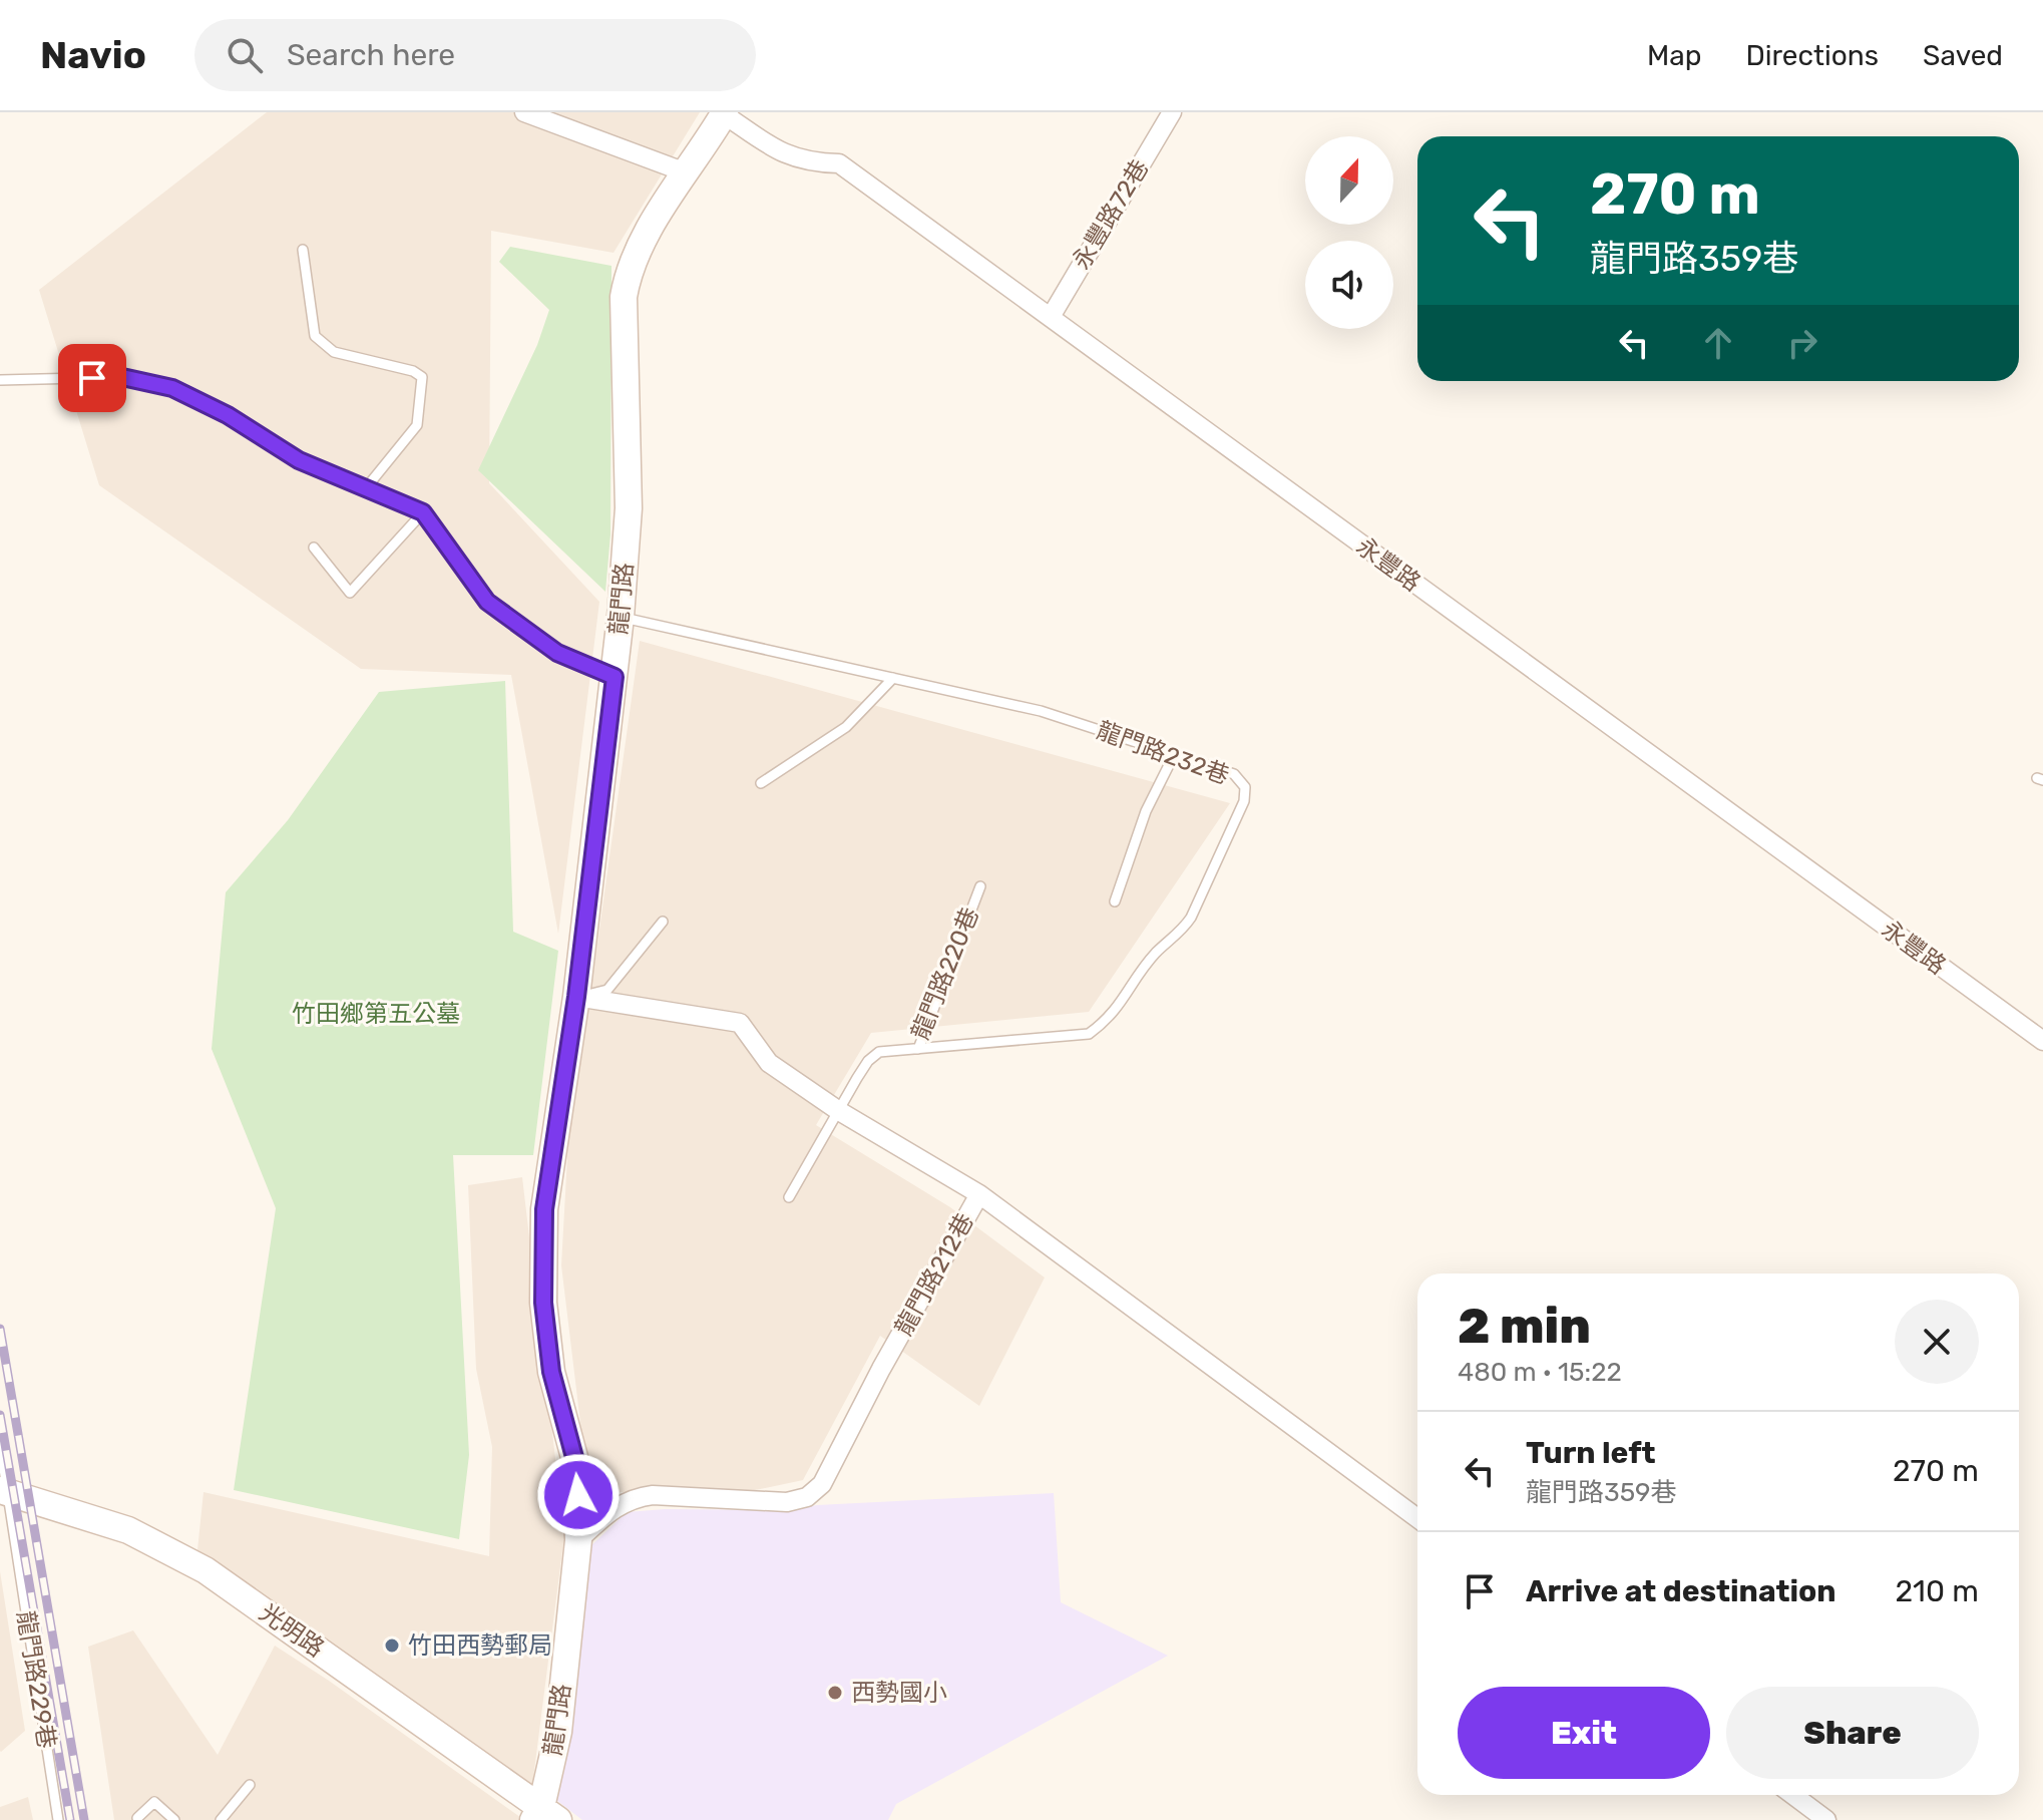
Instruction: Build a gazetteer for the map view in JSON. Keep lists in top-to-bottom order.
{
  "streets": {
    "street": [
      "永豐路72巷",
      "永豐路",
      "龍門路",
      "龍門路212巷",
      "光明路"
    ],
    "lane": ["龍門路232巷", "龍門路220巷", "龍門路229巷"]
  },
  "crossings": [
    ["永豐路72巷", "永豐路"],
    ["永豐路", "龍門路"],
    ["龍門路", "龍門路232巷"],
    ["龍門路", "龍門路212巷"],
    ["龍門路", "光明路"],
    ["龍門路232巷", "龍門路220巷"],
    ["光明路", "龍門路229巷"]
  ],
  "parks": ["竹田鄉第五公墓"],
  "places": ["竹田西勢郵局", "西勢國小"],
  "north": "top",
  "page": {
    "header": "Navio",
    "search": "Search here",
    "nav": ["Map", "Directions", "Saved"],
    "turn": ["270 m", "龍門路359巷"],
    "heading": ["2 min", "480 m · 15:22"],
    "list": [
      {
        "name": "Turn left",
        "note": "龍門路359巷",
        "value": "270 m"
      },
      {
        "name": "Arrive at destination",
        "value": "210 m"
      }
    ],
    "buttons": ["Exit", "Share"]
  }
}
